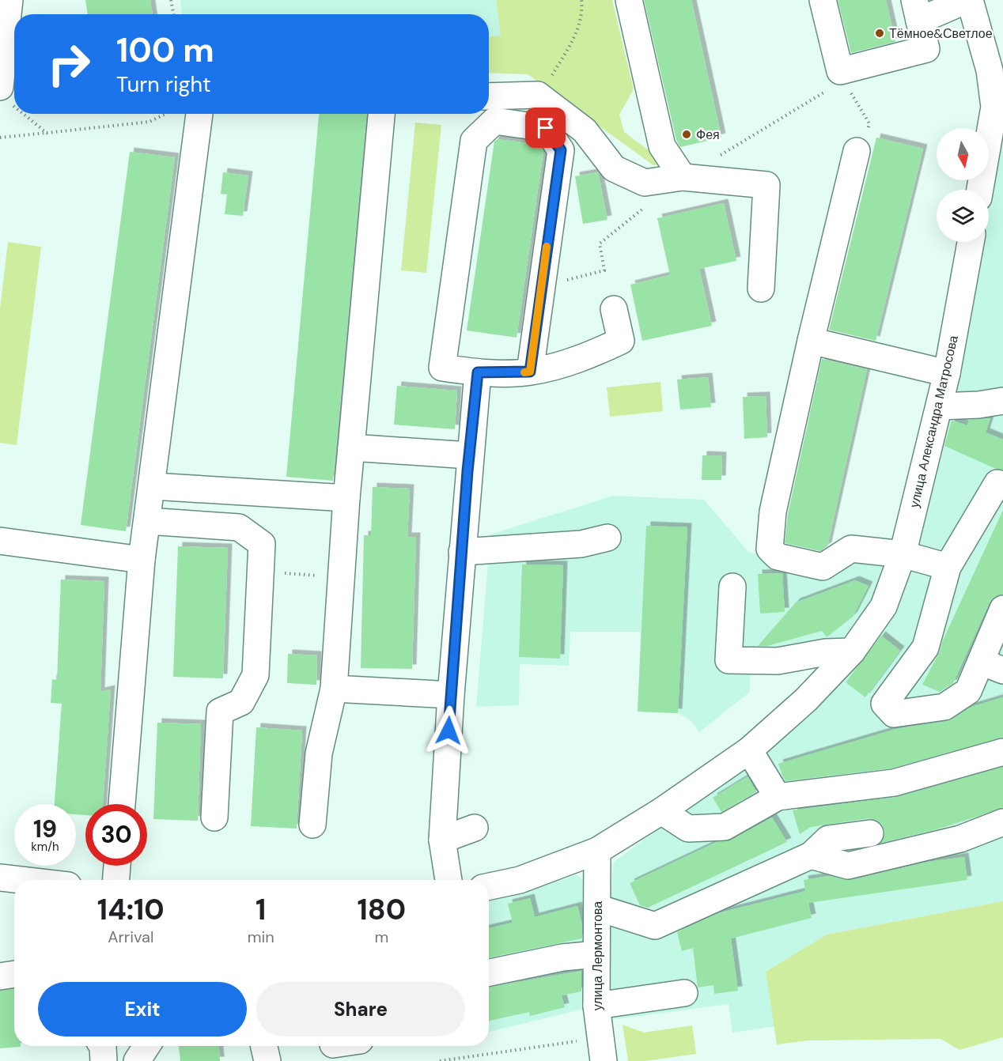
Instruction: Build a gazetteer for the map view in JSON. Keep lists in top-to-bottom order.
{
  "streets": {
    "street": ["улица Александра Матросова", "улица Лермонтова"]
  },
  "crossings": [
    ["улица Александра Матросова", "улица Лермонтова"]
  ],
  "places": ["Тёмное&Светлое", "Фея"],
  "north": "bottom",
  "page": {
    "turn": ["100 m", "Turn right"],
    "speed": "19 km/h",
    "limit": "30",
    "eta": [
      "14:10",
      "Arrival",
      "1",
      "min",
      "180",
      "m"
    ],
    "buttons": ["Exit", "Share"]
  }
}
